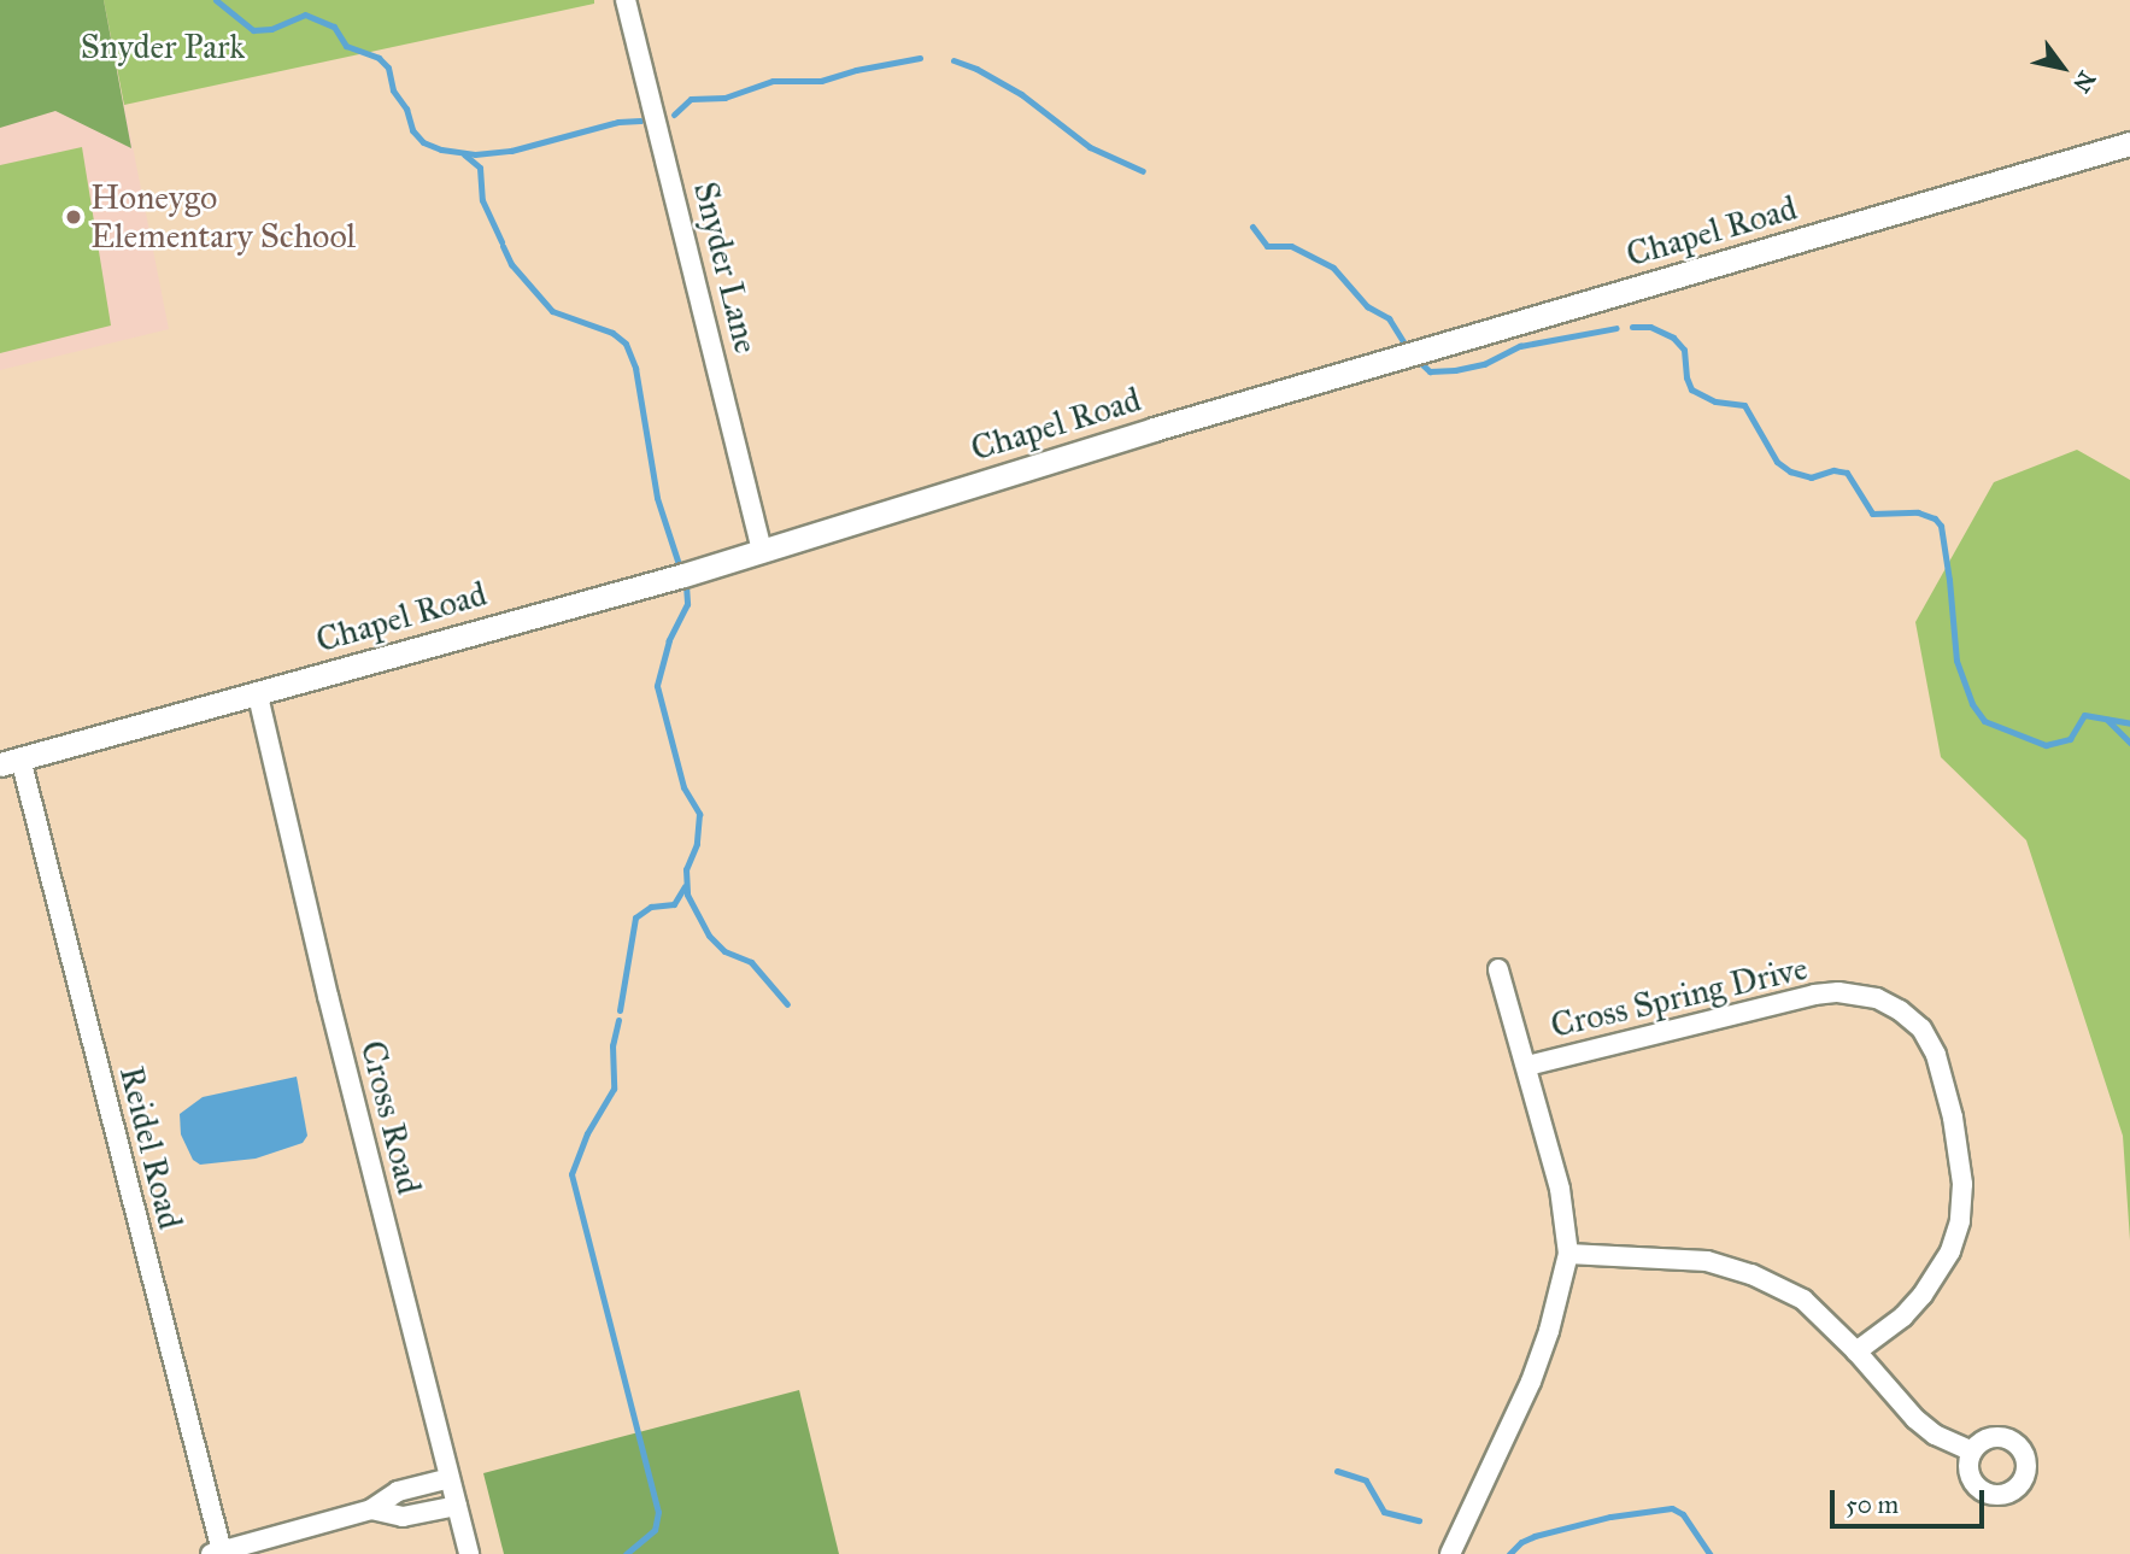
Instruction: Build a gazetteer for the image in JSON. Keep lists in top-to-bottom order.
{
  "streets": {
    "street": [
      "Chapel Road",
      "Snyder Lane",
      "Cross Spring Drive",
      "Cross Road",
      "Reidel Road"
    ]
  },
  "crossings": [
    ["Chapel Road", "Snyder Lane"],
    ["Chapel Road", "Cross Road"],
    ["Chapel Road", "Reidel Road"]
  ],
  "parks": ["Snyder Park"],
  "places": ["Honeygo Elementary School"],
  "scale_bar": "50 m",
  "north": "bottom right"
}
